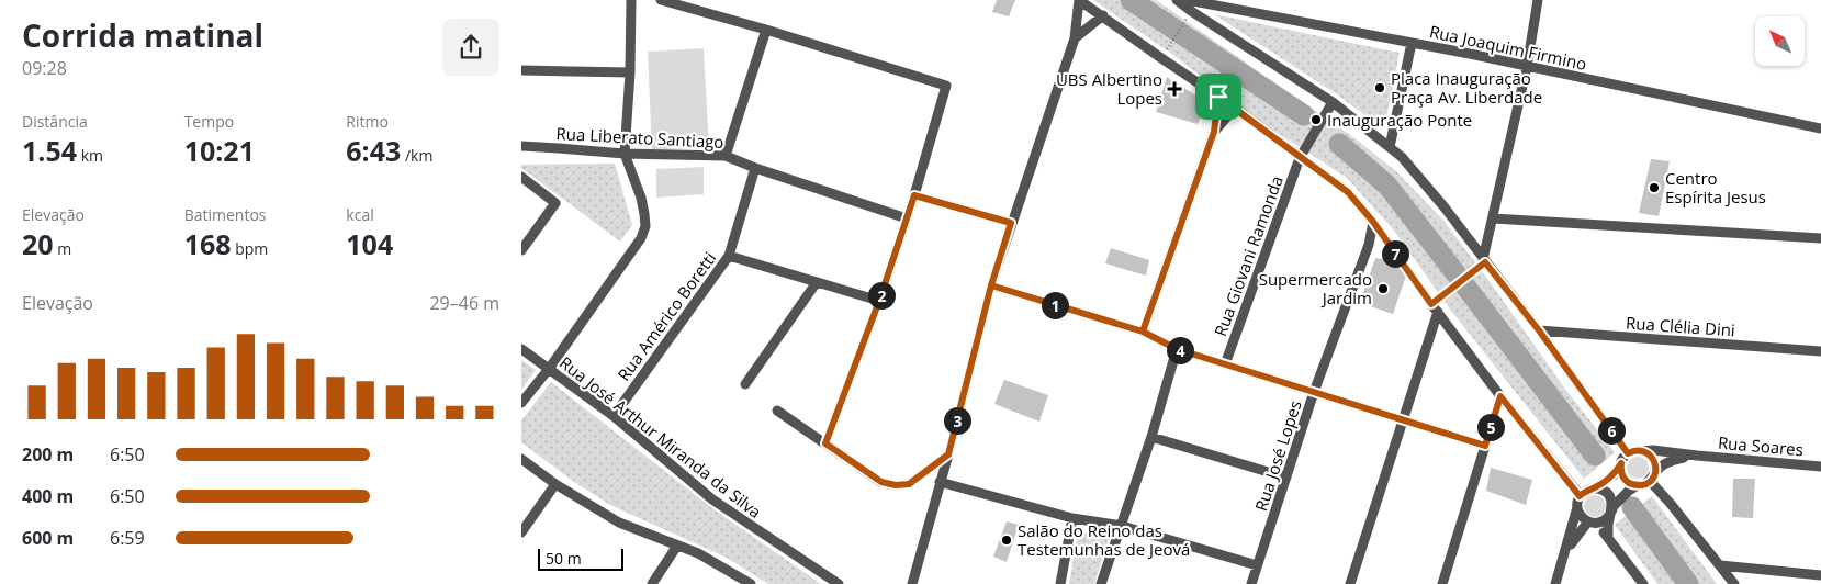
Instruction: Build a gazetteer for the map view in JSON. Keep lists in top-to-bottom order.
{
  "streets": {
    "street": [
      "Rua Joaquim Firmino",
      "Rua Liberato Santiago",
      "Rua Giovani Ramonda",
      "Rua Américo Boretti",
      "Rua Clélia Dini",
      "Rua José Arthur Miranda da Silva",
      "Rua Soares",
      "Rua José Lopes"
    ]
  },
  "crossings": [
    ["Rua Liberato Santiago", "Rua Américo Boretti"],
    ["Rua Américo Boretti", "Rua José Arthur Miranda da Silva"]
  ],
  "places": {
    "other": [
      "Placa Inauguração Praça Av. Liberdade",
      "Inauguração Ponte",
      "Centro Espírita Jesus",
      "Supermercado Jardim",
      "Salão do Reino das Testemunhas de Jeová"
    ],
    "health": ["UBS Albertino Lopes"]
  },
  "scale_bar": "50 m",
  "north": "top left",
  "page": {
    "heading": ["Corrida matinal", "09:28"],
    "stats": [
      ["Distância", "1.54 km"],
      ["Tempo", "10:21"],
      ["Ritmo", "6:43 /km"],
      ["Elevação", "20 m"],
      ["Batimentos", "168 bpm"],
      ["kcal", "104"]
    ],
    "pins": [
      "7",
      "2",
      "1",
      "4",
      "3",
      "5",
      "6"
    ],
    "chart": ["Elevação", "29–46 m"],
    "list": [
      {
        "name": "200 m",
        "note": "6:50"
      },
      {
        "name": "400 m",
        "note": "6:50"
      },
      {
        "name": "600 m",
        "note": "6:59"
      }
    ],
    "scale": "50 m"
  }
}
